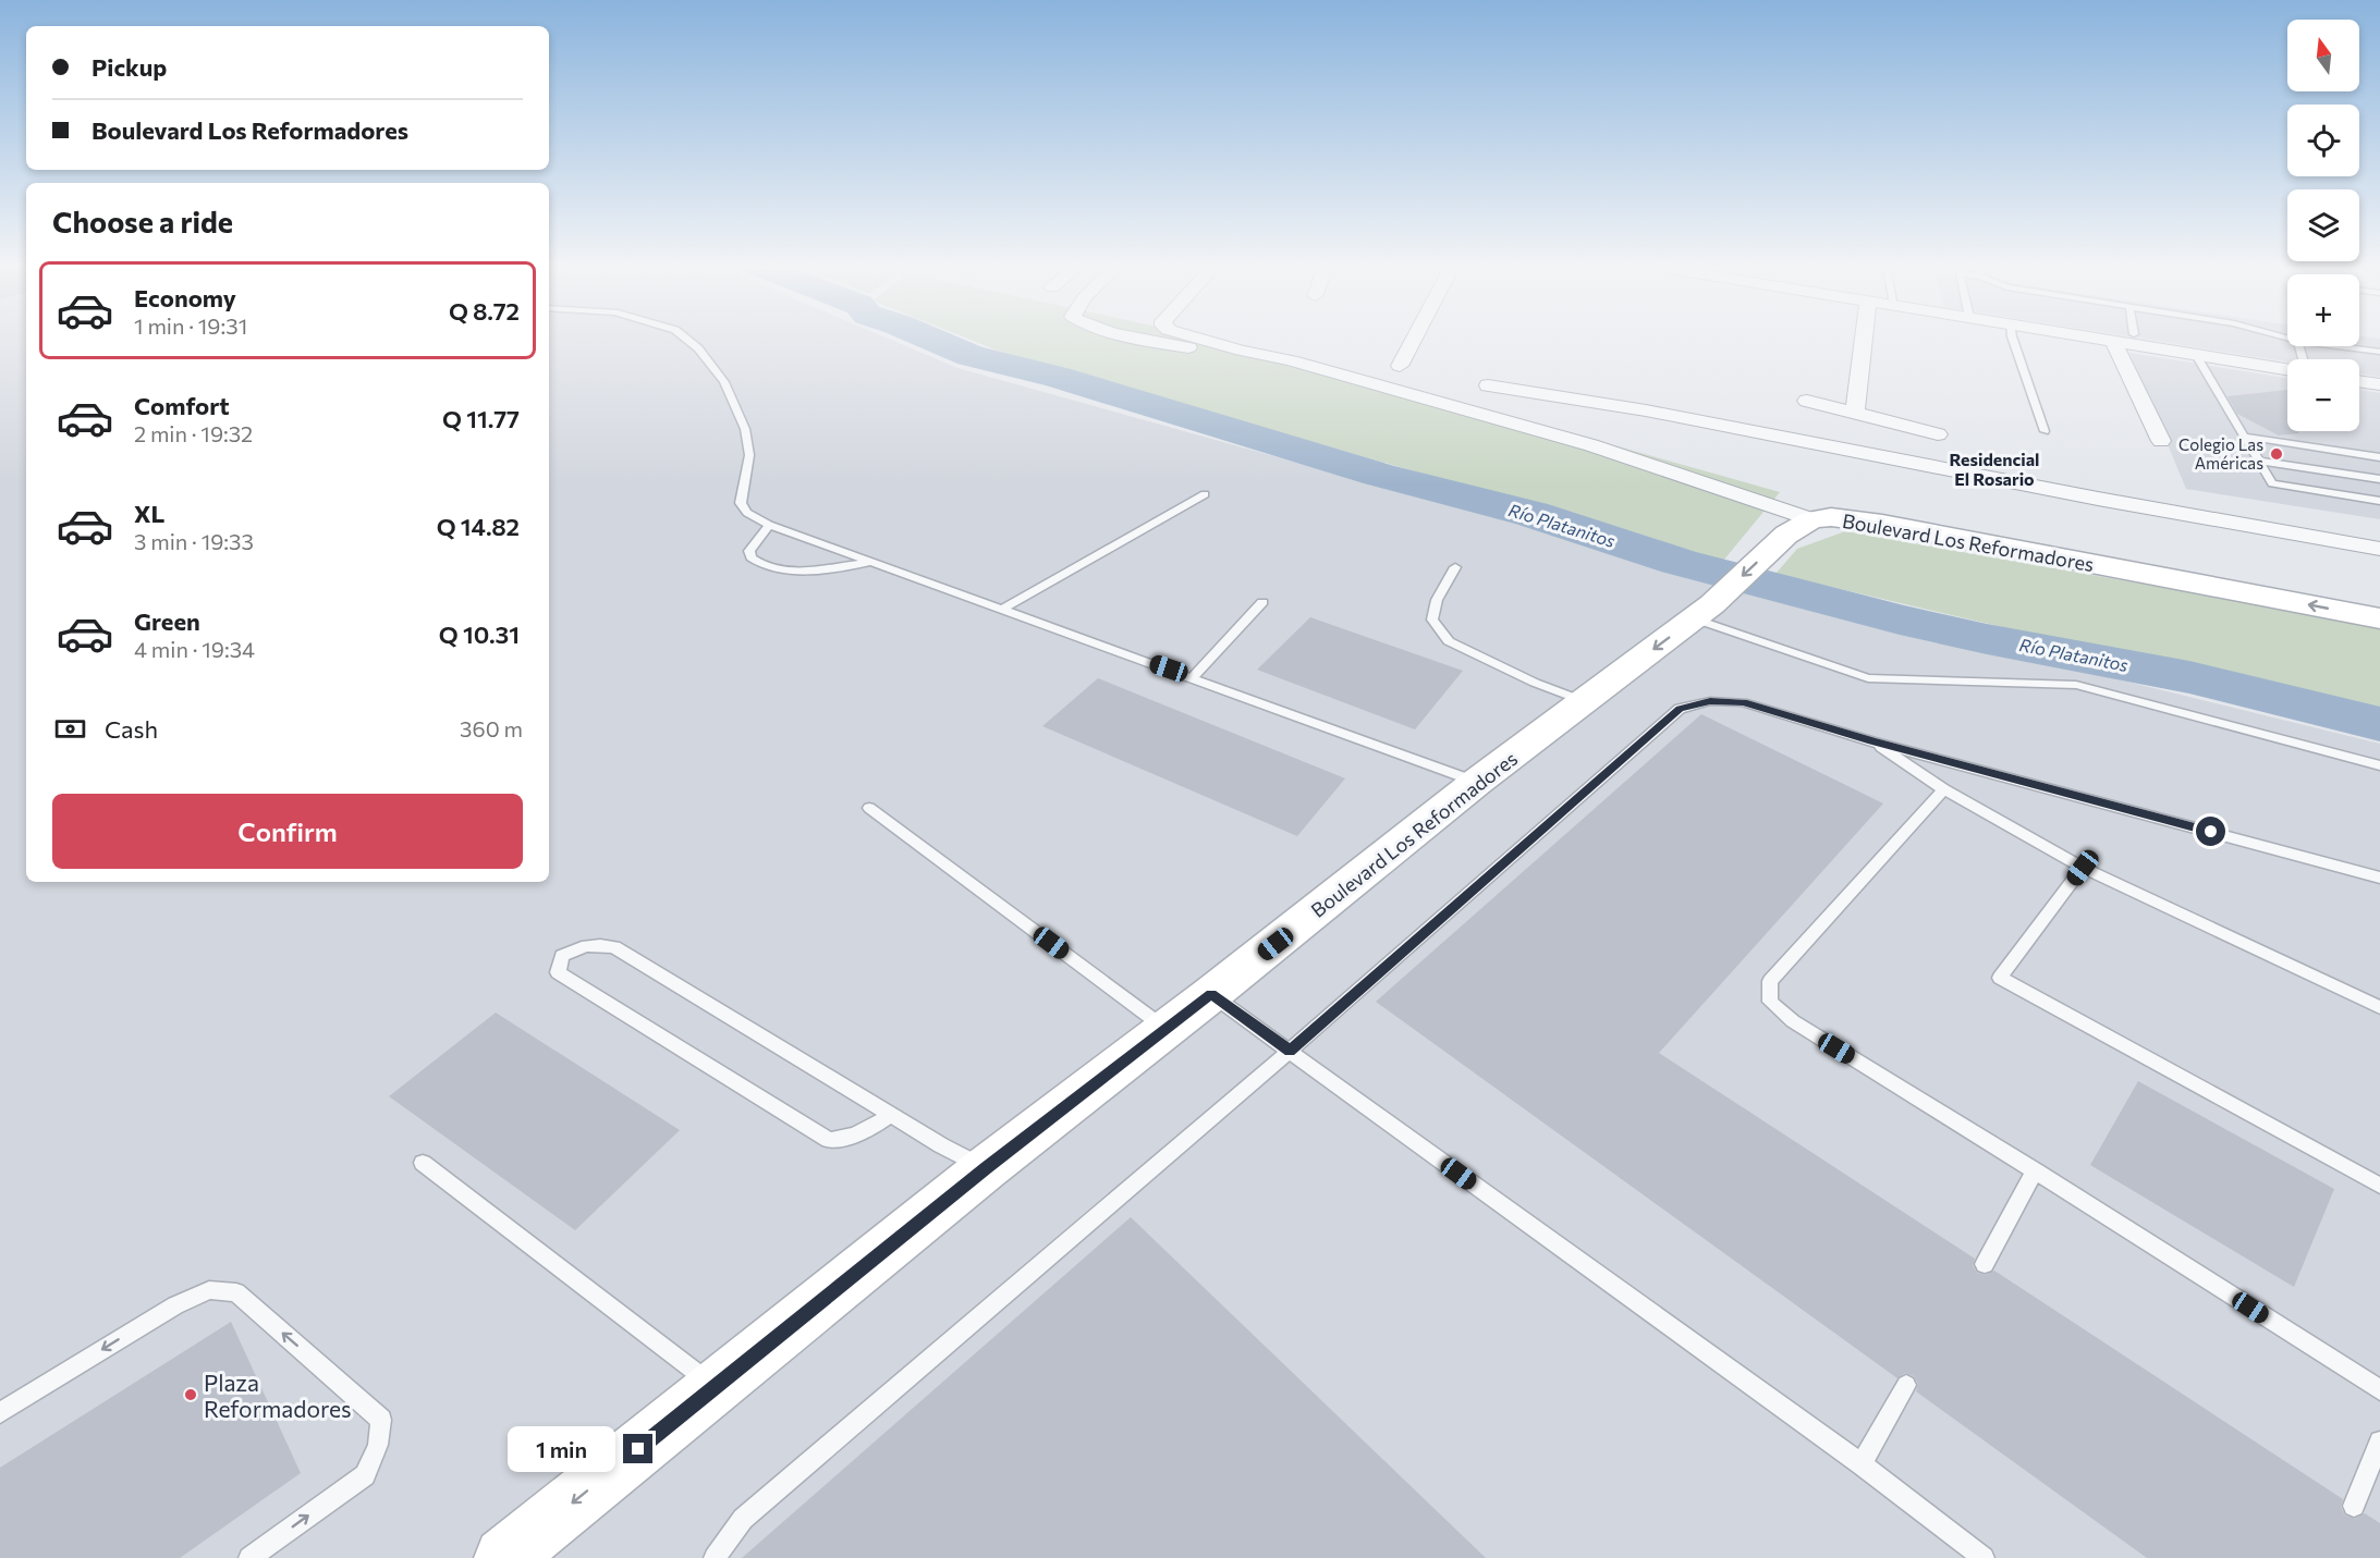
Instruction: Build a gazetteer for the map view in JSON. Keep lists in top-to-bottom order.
{
  "streets": {
    "main road": ["Boulevard Los Reformadores"]
  },
  "one_way": ["Boulevard Los Reformadores"],
  "districts": ["Residencial El Rosario"],
  "water": ["Río Platanitos"],
  "places": ["Colegio Las Américas", "Plaza Reformadores"],
  "north": "top",
  "page": {
    "map_buttons": ["+", "−"],
    "banner": ["Pickup", "Boulevard Los Reformadores"],
    "heading": "Choose a ride",
    "list": [
      {
        "name": "Economy",
        "note": "1 min · 19:31",
        "value": "Q 8.72"
      },
      {
        "name": "Comfort",
        "note": "2 min · 19:32",
        "value": "Q 11.77"
      },
      {
        "name": "XL",
        "note": "3 min · 19:33",
        "value": "Q 14.82"
      },
      {
        "name": "Green",
        "note": "4 min · 19:34",
        "value": "Q 10.31"
      }
    ],
    "pay": ["Cash", "360 m"],
    "buttons": "Confirm",
    "bubble": "1 min"
  }
}
